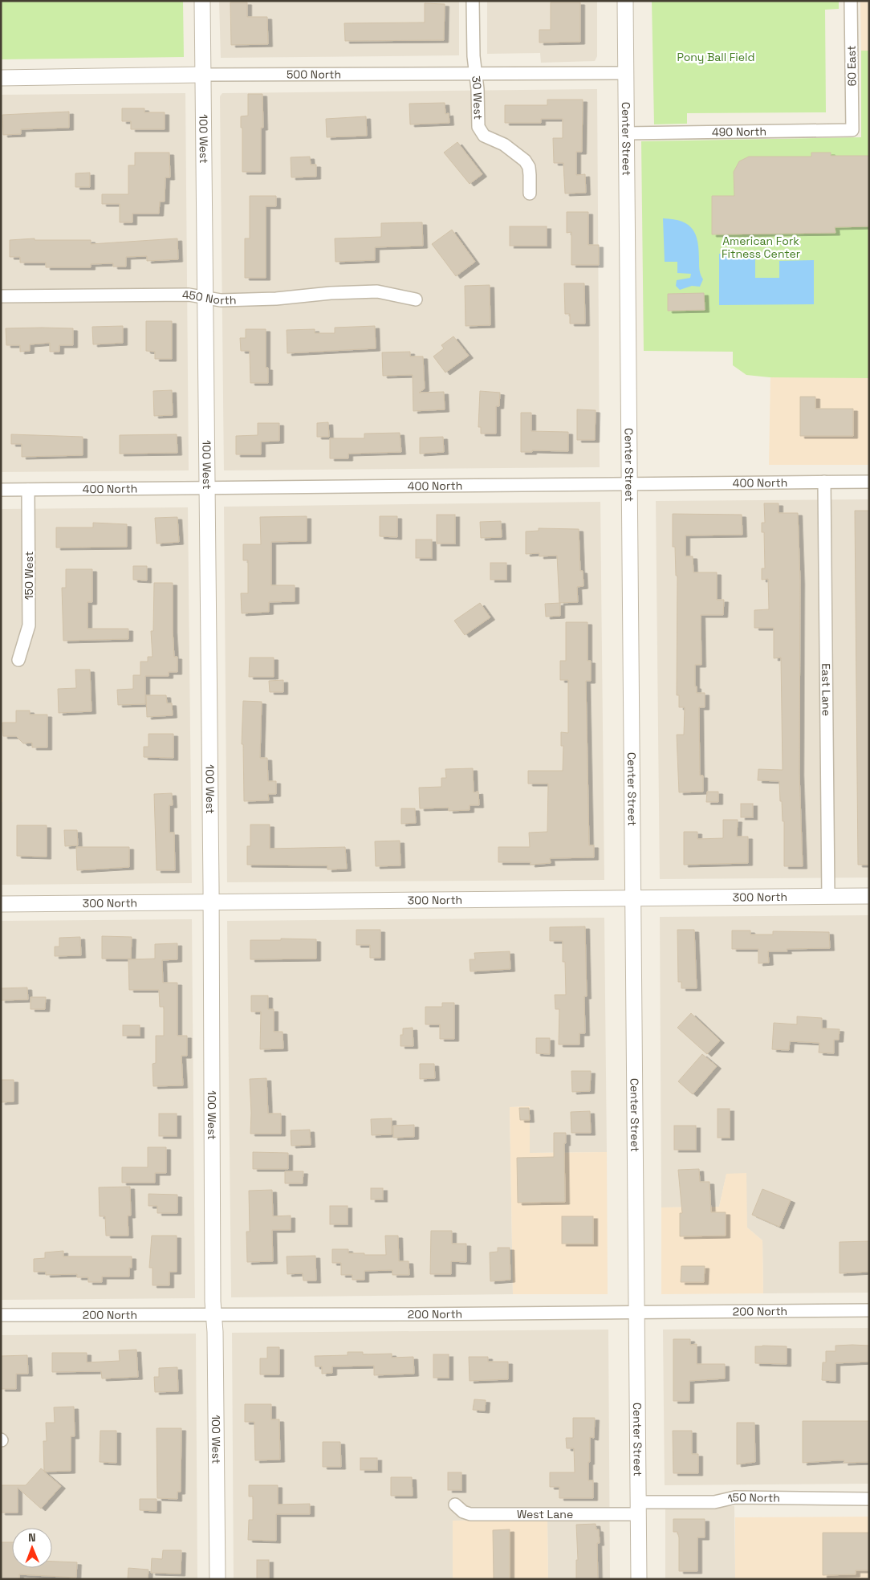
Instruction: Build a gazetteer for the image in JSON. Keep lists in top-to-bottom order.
{
  "streets": {
    "street": [
      "60 East",
      "500 North",
      "30 West",
      "490 North",
      "100 West",
      "Center Street",
      "450 North",
      "400 North",
      "150 West",
      "East Lane",
      "300 North",
      "200 North",
      "150 North",
      "West Lane"
    ]
  },
  "crossings": [
    ["60 East", "490 North"],
    ["500 North", "30 West"],
    ["500 North", "100 West"],
    ["500 North", "Center Street"],
    ["490 North", "Center Street"],
    ["100 West", "450 North"],
    ["100 West", "400 North"],
    ["100 West", "300 North"],
    ["100 West", "200 North"],
    ["Center Street", "400 North"],
    ["Center Street", "300 North"],
    ["Center Street", "200 North"],
    ["Center Street", "150 North"],
    ["Center Street", "West Lane"],
    ["400 North", "150 West"],
    ["400 North", "East Lane"],
    ["East Lane", "300 North"],
    ["150 North", "West Lane"]
  ],
  "parks": ["Pony Ball Field", "American Fork Fitness Center"],
  "north": "top"
}
